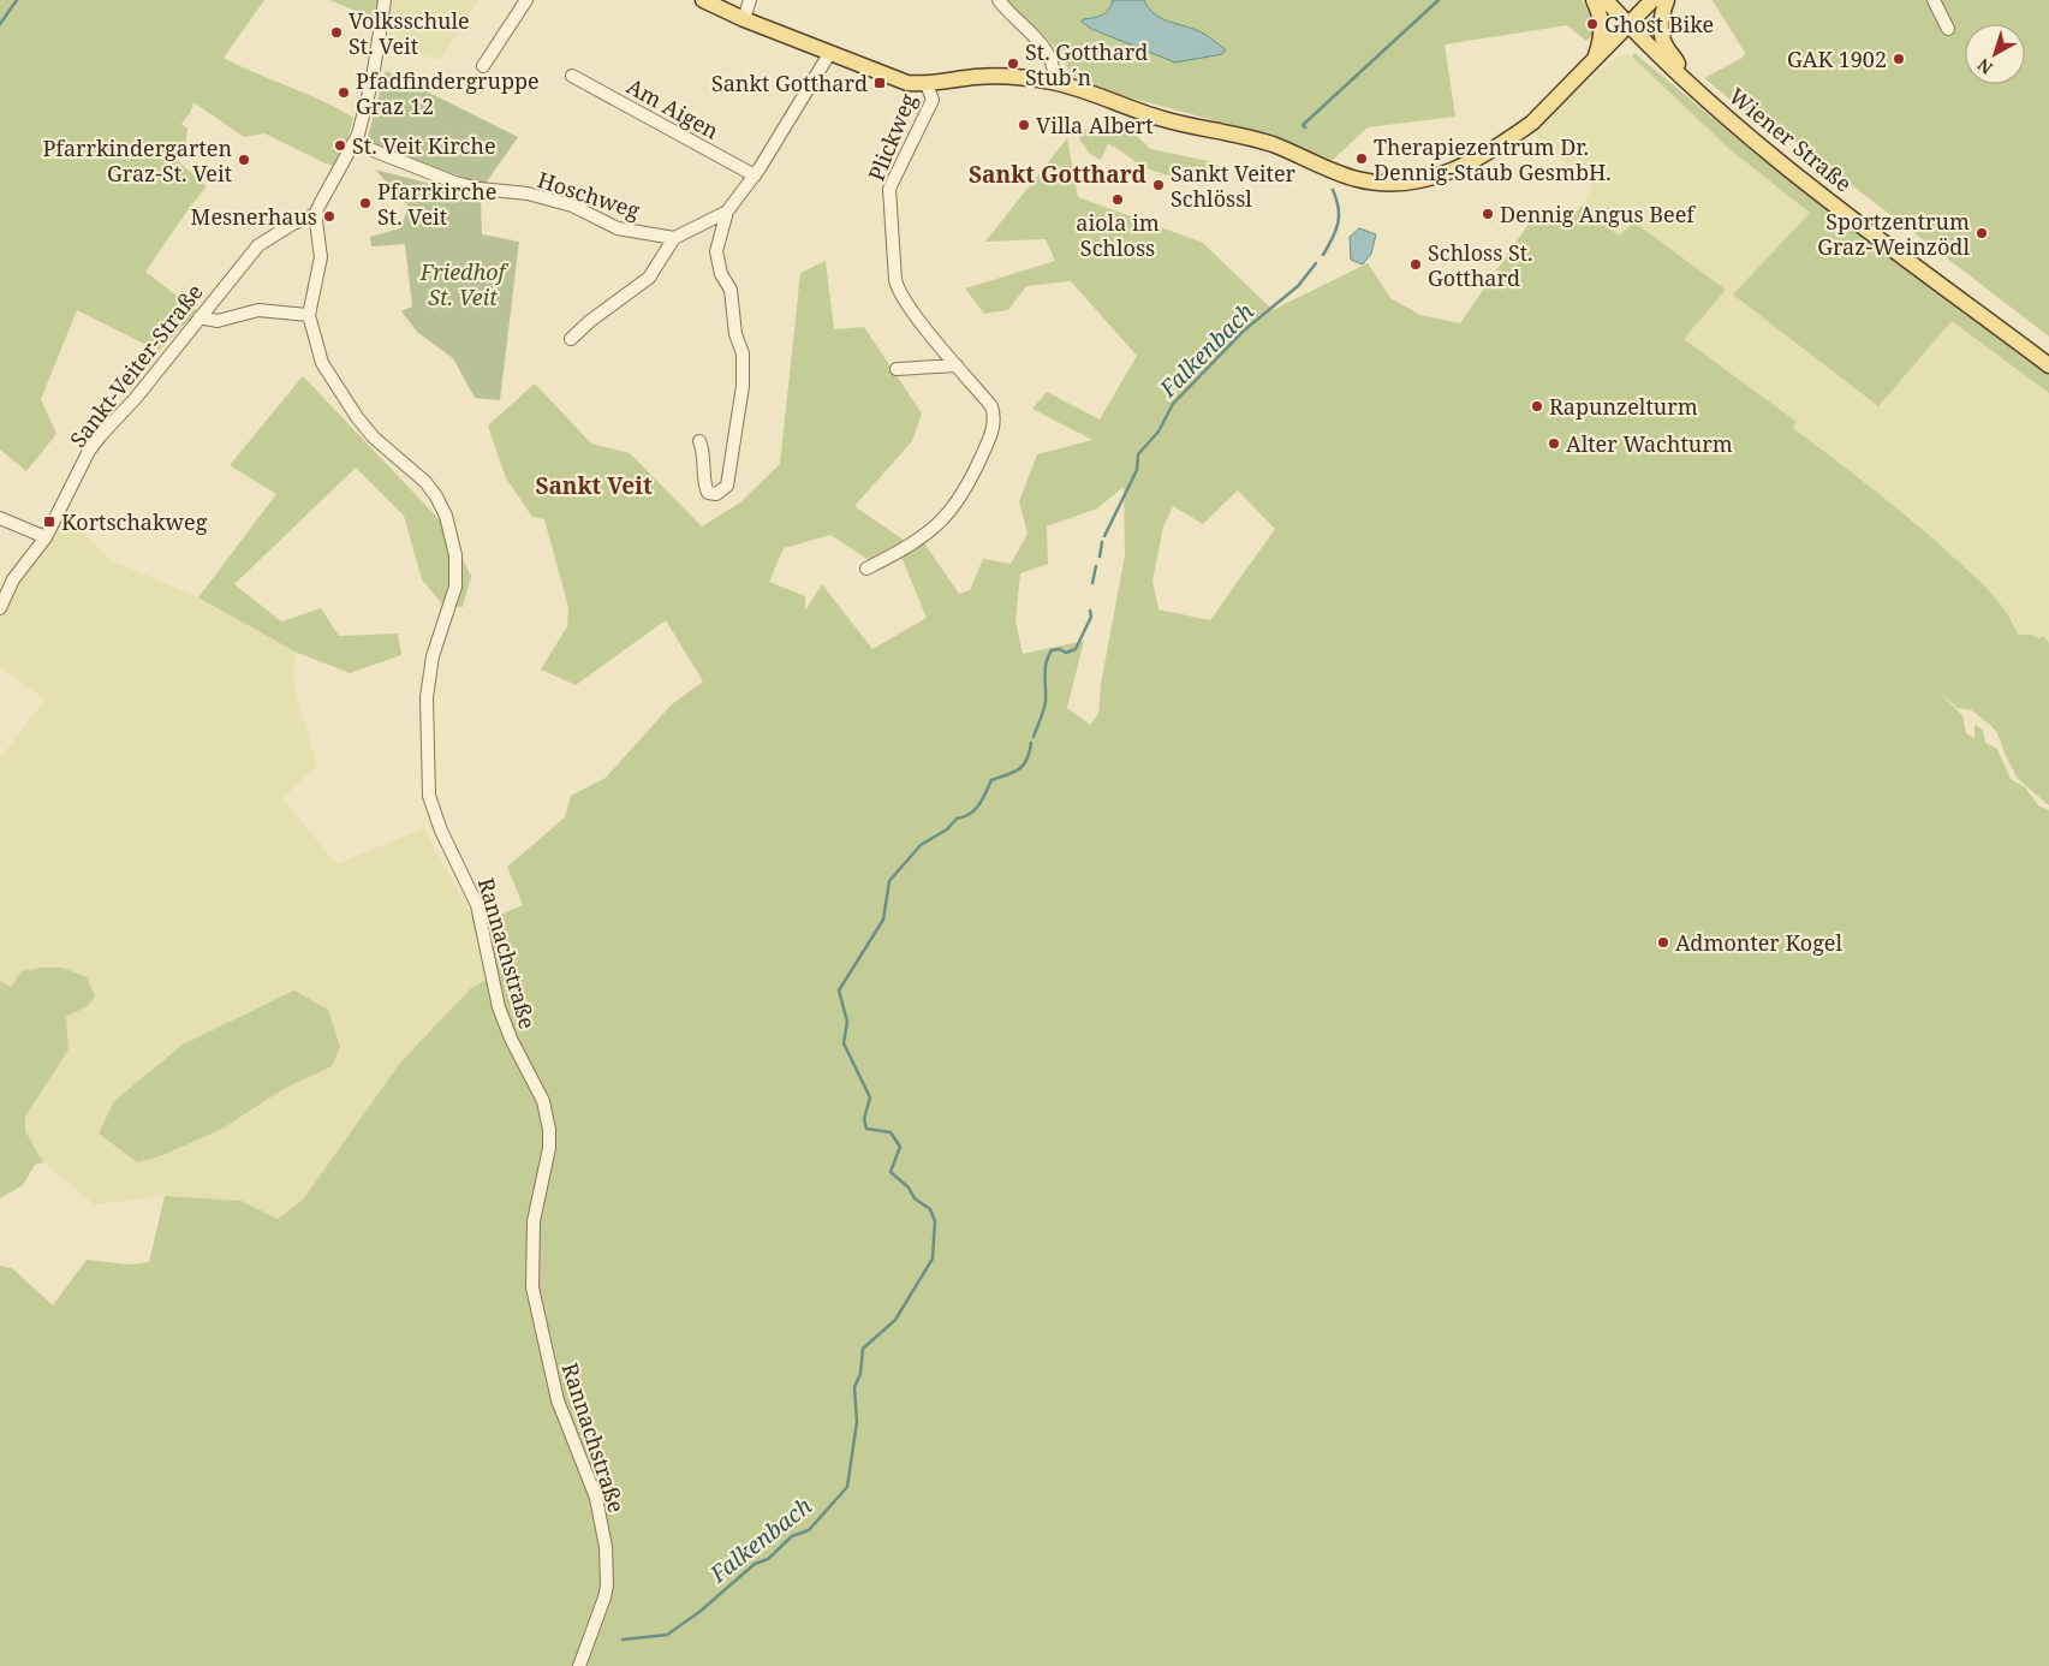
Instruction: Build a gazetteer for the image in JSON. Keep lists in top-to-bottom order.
{
  "streets": {
    "main road": ["Wiener Straße"],
    "street": [
      "Am Aigen",
      "Plickweg",
      "Hoschweg",
      "Sankt-Veiter-Straße",
      "Rannachstraße"
    ]
  },
  "crossings": [
    ["Sankt-Veiter-Straße", "Rannachstraße"]
  ],
  "districts": ["Sankt Gotthard", "Sankt Veit"],
  "water": ["Falkenbach"],
  "parks": ["Friedhof St. Veit"],
  "places": {
    "other": [
      "Ghost Bike",
      "Volksschule St. Veit",
      "GAK 1902",
      "St. Gotthard Stub´n",
      "Pfadfindergruppe Graz 12",
      "Villa Albert",
      "St. Veit Kirche",
      "Therapiezentrum Dr. Dennig-Staub GesmbH.",
      "Pfarrkindergarten Graz-St. Veit",
      "Sankt Veiter Schlössl",
      "aiola im Schloss",
      "Pfarrkirche St. Veit",
      "Dennig Angus Beef",
      "Mesnerhaus",
      "Sportzentrum Graz-Weinzödl",
      "Schloss St. Gotthard",
      "Rapunzelturm",
      "Alter Wachturm",
      "Admonter Kogel"
    ],
    "transit": ["Sankt Gotthard", "Kortschakweg"]
  },
  "north": "bottom left"
}
